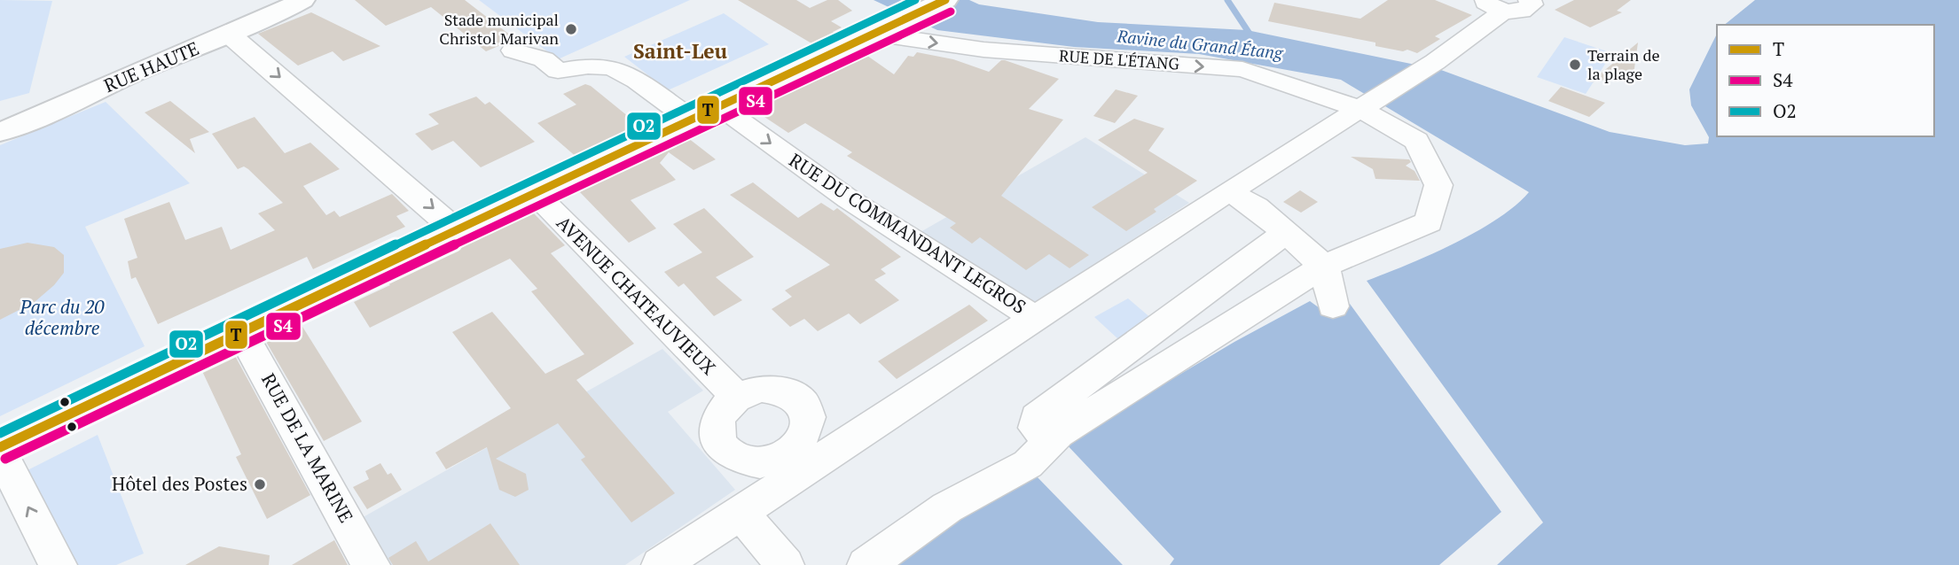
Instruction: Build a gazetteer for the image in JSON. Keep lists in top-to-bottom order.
{
  "streets": {
    "main road": ["RUE HAUTE"],
    "street": [
      "RUE DE L'ÉTANG",
      "RUE DU COMMANDANT LEGROS",
      "AVENUE CHATEAUVIEUX",
      "RUE DE LA MARINE"
    ]
  },
  "one_way": ["RUE DE L'ÉTANG", "RUE DU COMMANDANT LEGROS"],
  "districts": ["Saint-Leu"],
  "water": ["Ravine du Grand Étang"],
  "parks": ["Parc du 20 décembre"],
  "places": ["Stade municipal Christol Marivan", "Terrain de la plage", "Hôtel des Postes"],
  "lines": ["transit line T", "transit line O2", "transit line S4"],
  "legend": ["T", "S4", "O2"]
}
